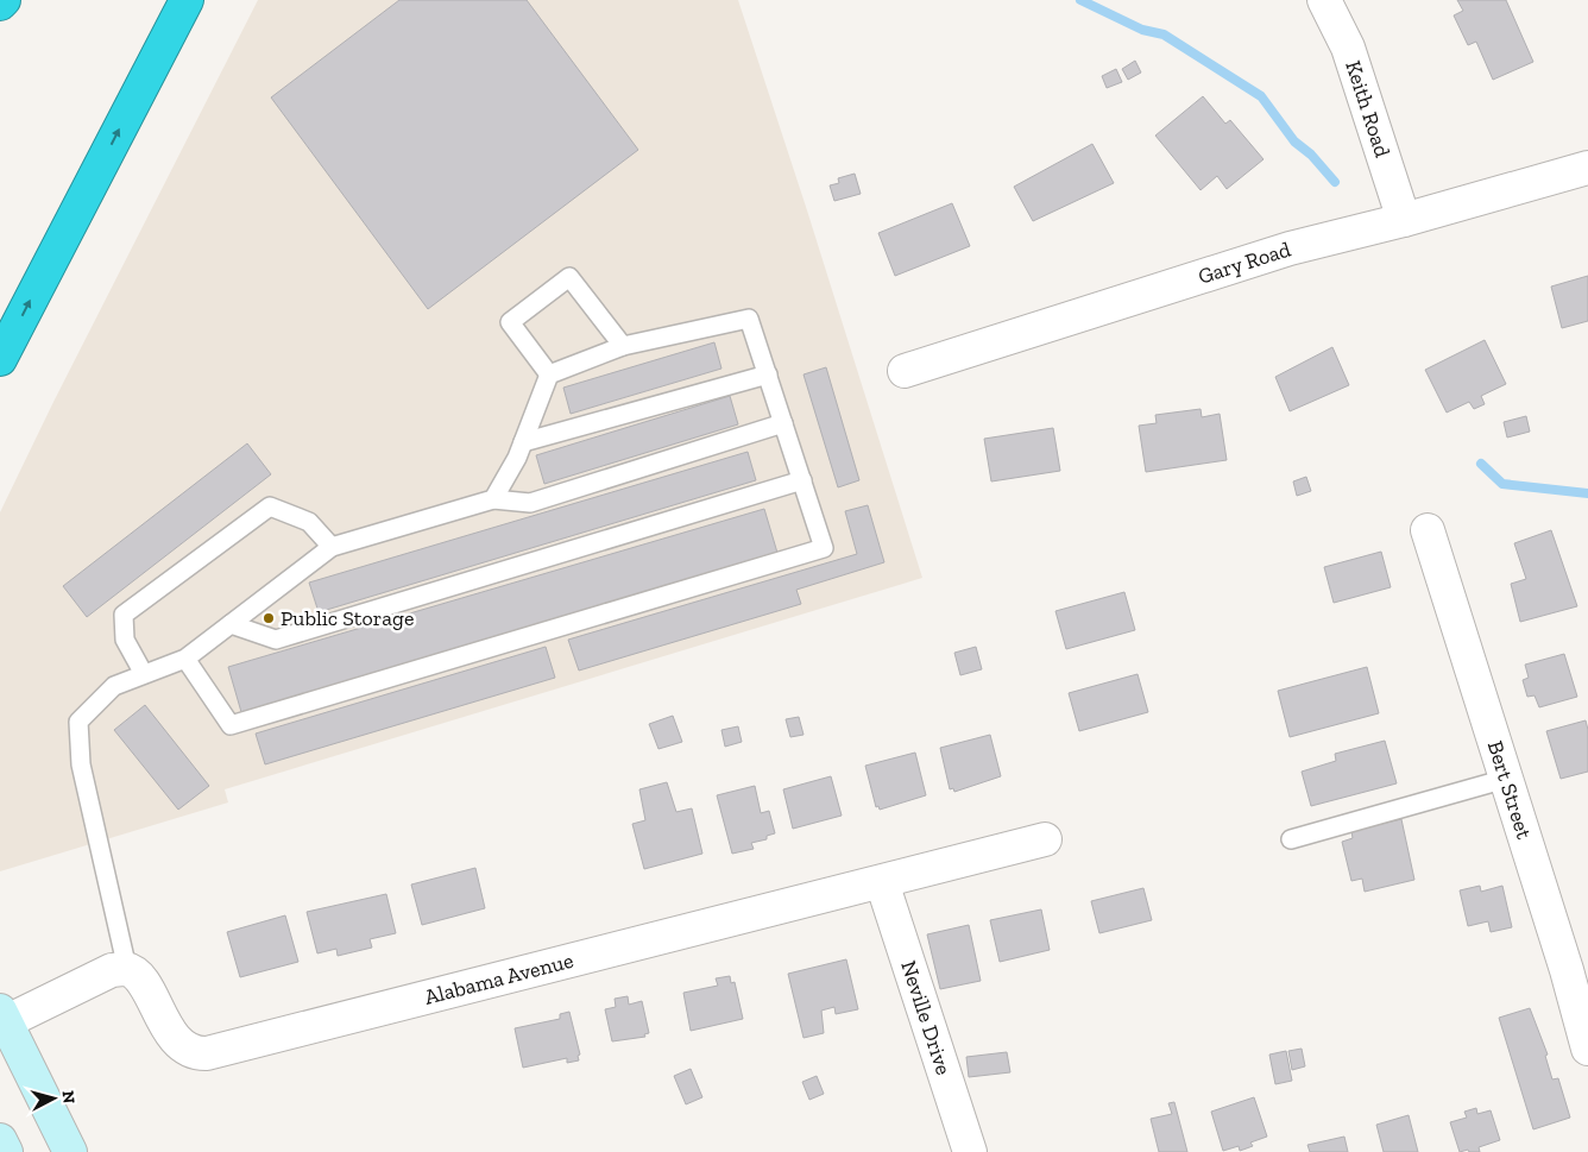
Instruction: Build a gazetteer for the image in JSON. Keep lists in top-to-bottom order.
{
  "streets": {
    "street": [
      "Keith Road",
      "Gary Road",
      "Bert Street",
      "Alabama Avenue",
      "Neville Drive"
    ]
  },
  "crossings": [
    ["Keith Road", "Gary Road"],
    ["Alabama Avenue", "Neville Drive"]
  ],
  "places": ["Public Storage"],
  "north": "right"
}
